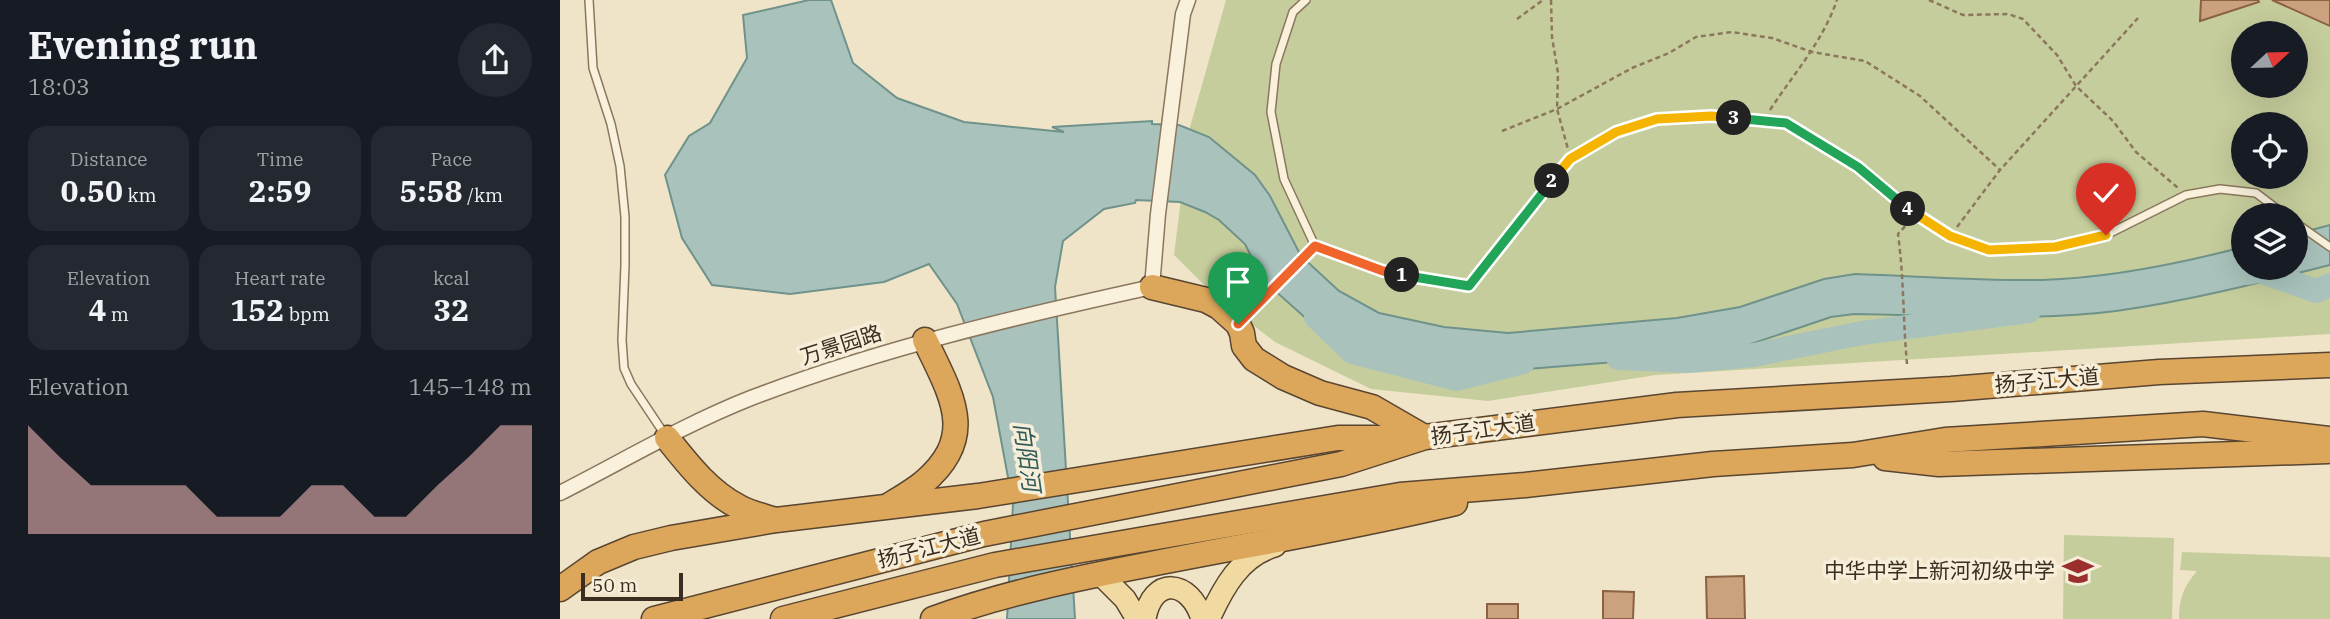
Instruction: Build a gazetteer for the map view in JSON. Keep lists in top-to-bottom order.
{
  "streets": {
    "highway": ["扬子江大道"],
    "street": ["万景园路"]
  },
  "water": ["向阳河"],
  "places": {
    "school or university": ["中华中学上新河初级中学"]
  },
  "scale_bar": "50 m",
  "north": "right",
  "page": {
    "heading": ["Evening run", "18:03"],
    "pins": [
      "3",
      "2",
      "4",
      "1"
    ],
    "stats": [
      ["Distance", "0.50 km"],
      ["Time", "2:59"],
      ["Pace", "5:58 /km"],
      ["Elevation", "4 m"],
      ["Heart rate", "152 bpm"],
      ["kcal", "32"]
    ],
    "chart": ["Elevation", "145–148 m"],
    "scale": "50 m"
  }
}
